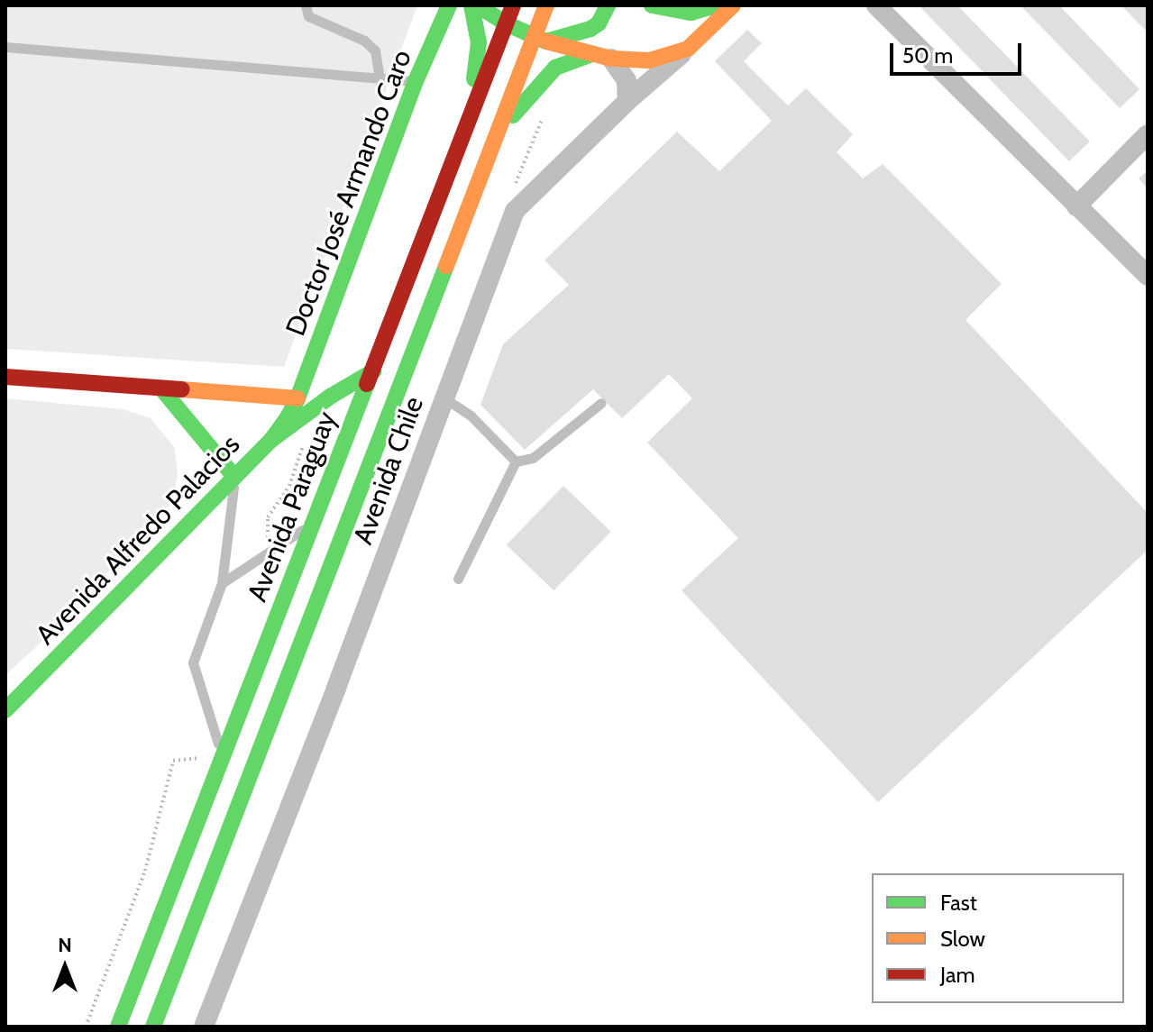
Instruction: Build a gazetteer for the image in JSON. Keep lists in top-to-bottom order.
{
  "streets": {
    "main road": [
      "Doctor José Armando Caro",
      "Avenida Chile",
      "Avenida Paraguay",
      "Avenida Alfredo Palacios"
    ]
  },
  "crossings": [
    ["Doctor José Armando Caro", "Avenida Alfredo Palacios"]
  ],
  "legend": ["Fast", "Slow", "Jam"],
  "scale_bar": "50 m",
  "north": "top"
}
